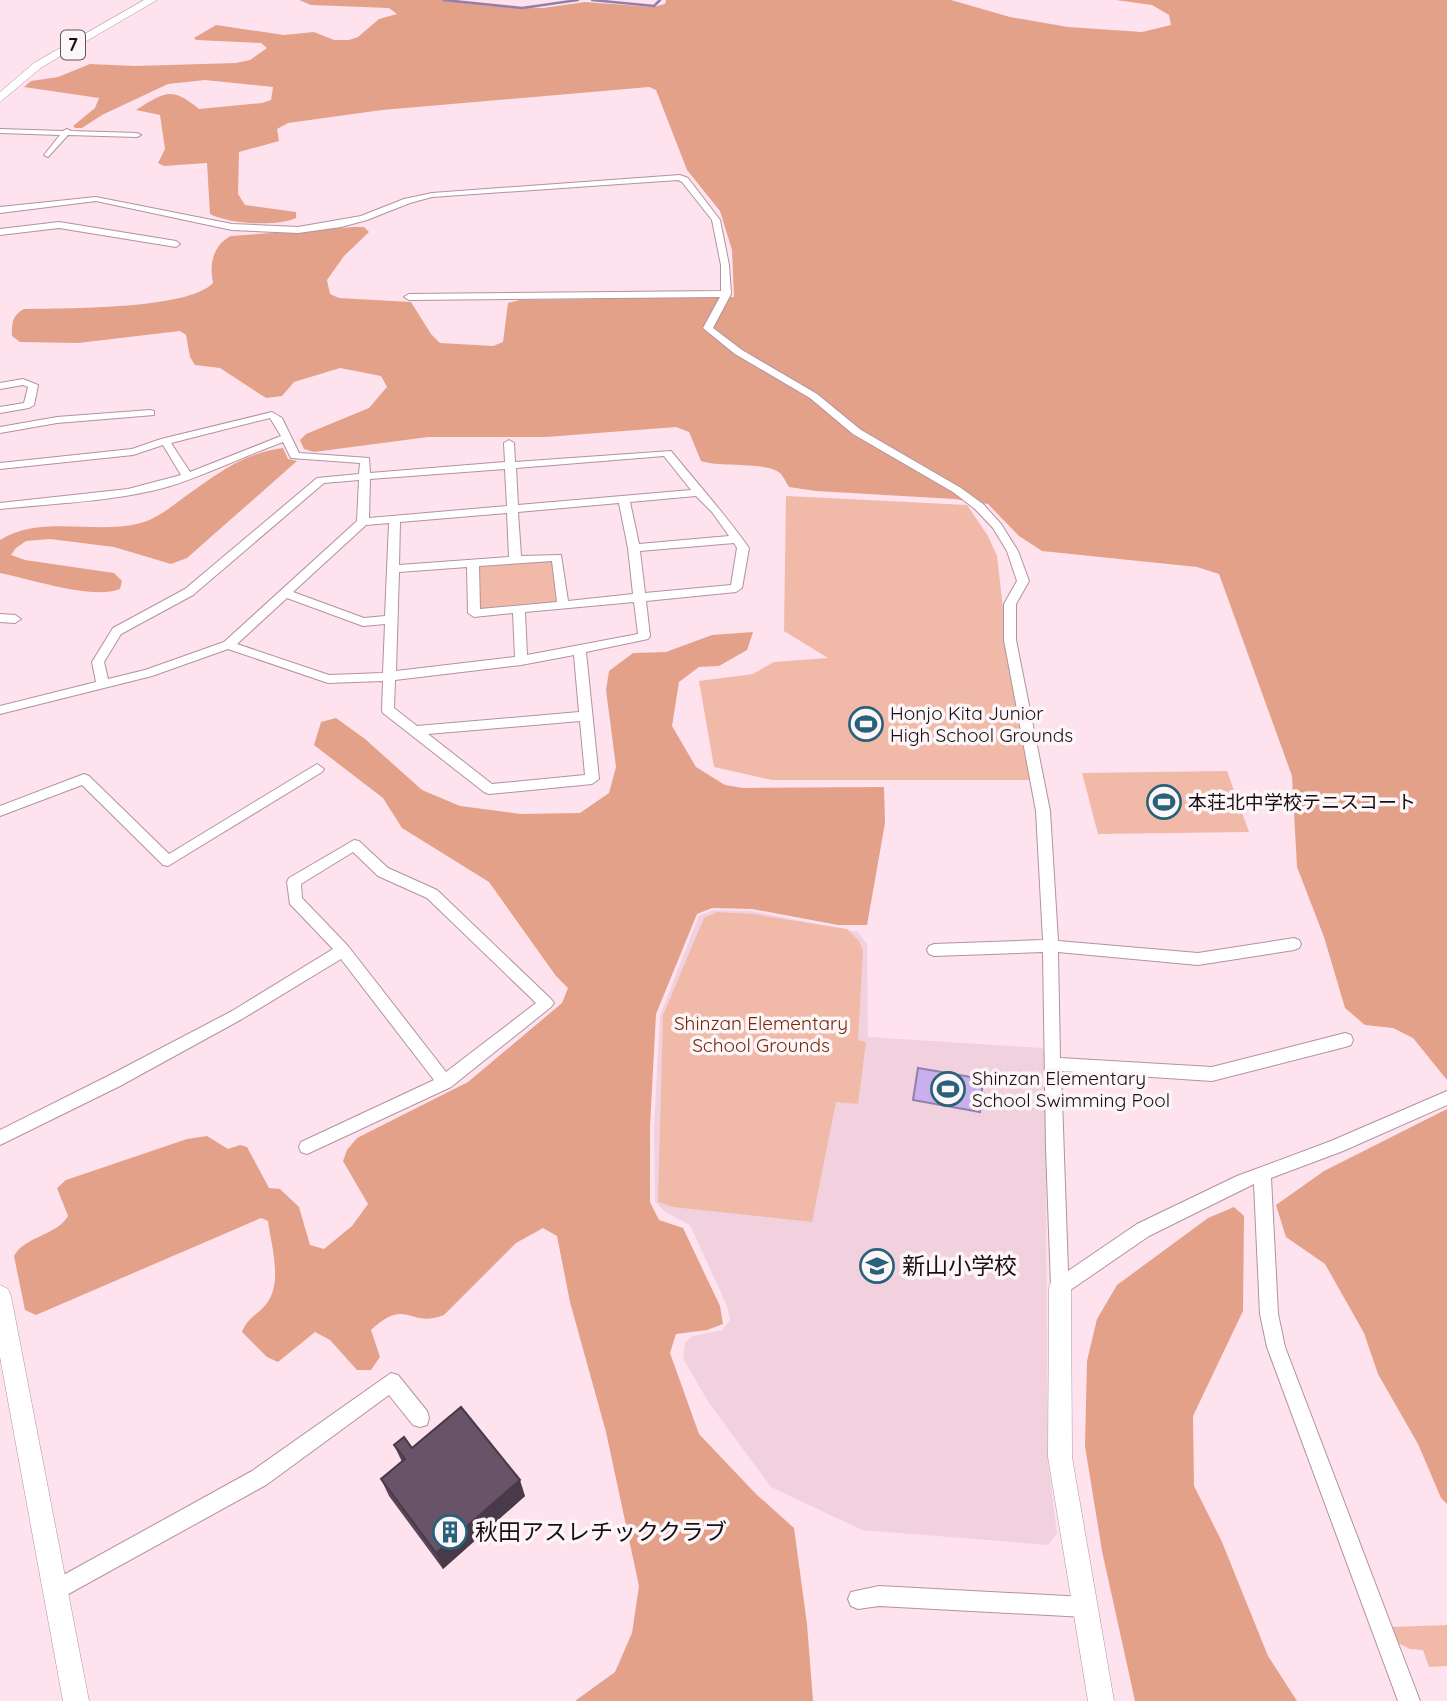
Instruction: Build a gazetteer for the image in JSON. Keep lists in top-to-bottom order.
{
  "streets": {
    "highway": ["7"]
  },
  "parks": ["Shinzan Elementary School Grounds"],
  "places": {
    "sports": ["Honjo Kita Junior High School Grounds", "本荘北中学校テニスコート", "Shinzan Elementary School Swimming Pool"],
    "school or university": ["新山小学校"],
    "building": ["秋田アスレチッククラブ"]
  }
}
